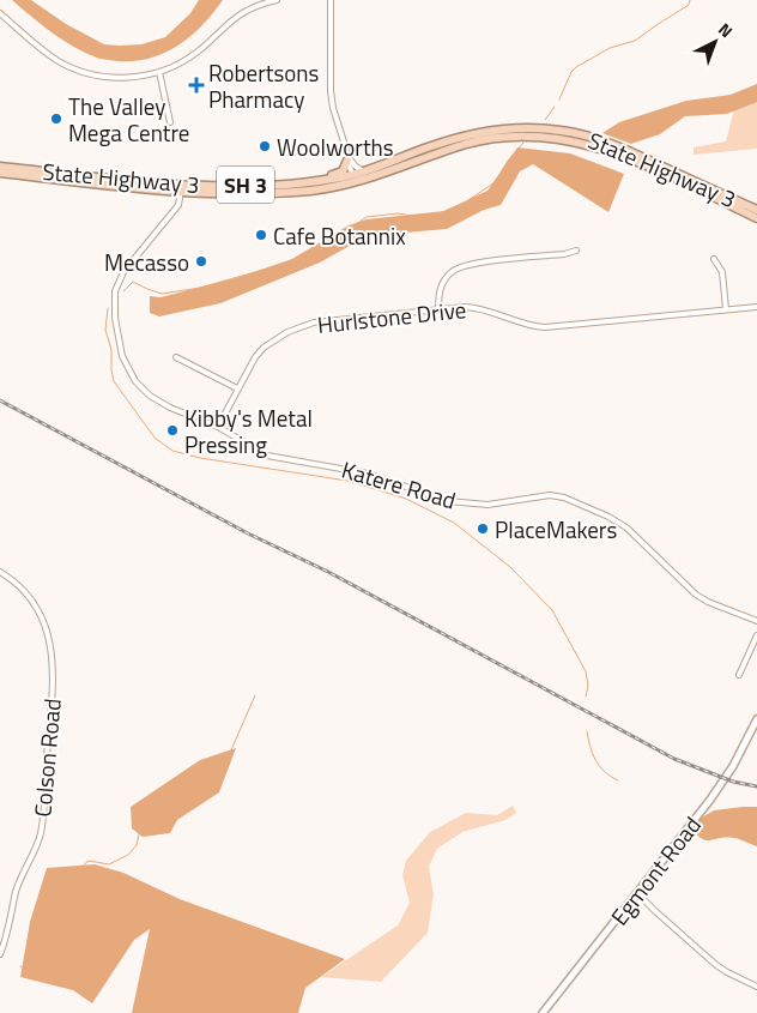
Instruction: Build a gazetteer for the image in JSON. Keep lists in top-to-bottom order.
{
  "streets": {
    "highway": ["State Highway 3", "SH 3"],
    "main road": ["Egmont Road"],
    "street": ["Hurlstone Drive", "Katere Road", "Colson Road"]
  },
  "crossings": [
    ["State Highway 3", "Katere Road"],
    ["Hurlstone Drive", "Katere Road"]
  ],
  "places": {
    "health": ["Robertsons Pharmacy"],
    "other": [
      "The Valley Mega Centre",
      "Woolworths",
      "Cafe Botannix",
      "Mecasso",
      "Kibby's Metal Pressing",
      "PlaceMakers"
    ]
  },
  "north": "top right"
}
